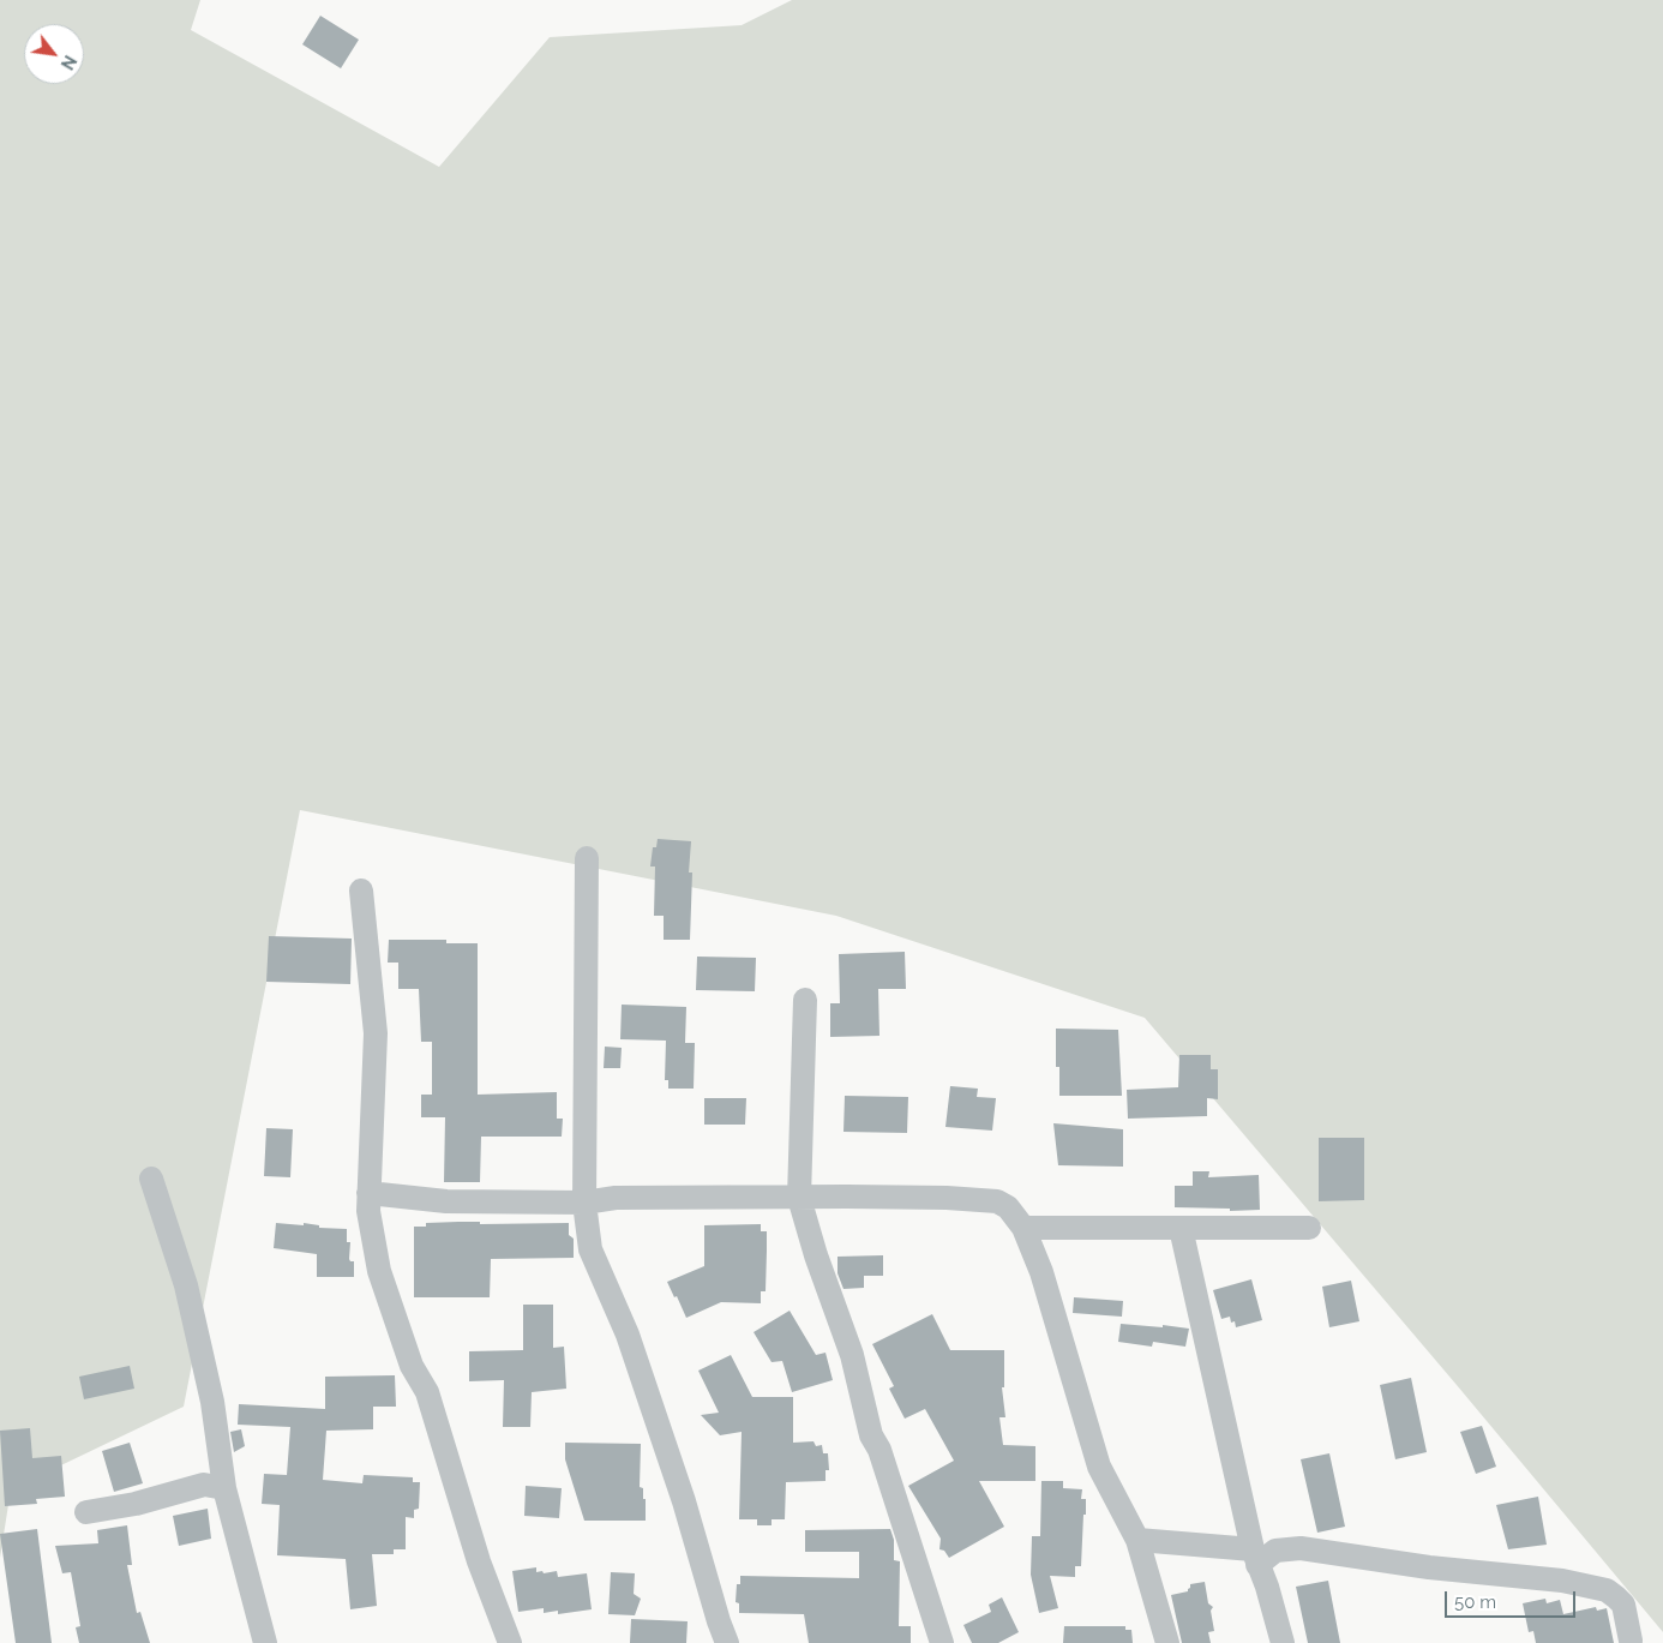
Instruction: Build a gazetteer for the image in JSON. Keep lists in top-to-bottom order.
{
  "scale_bar": "50 m",
  "north": "bottom right"
}
